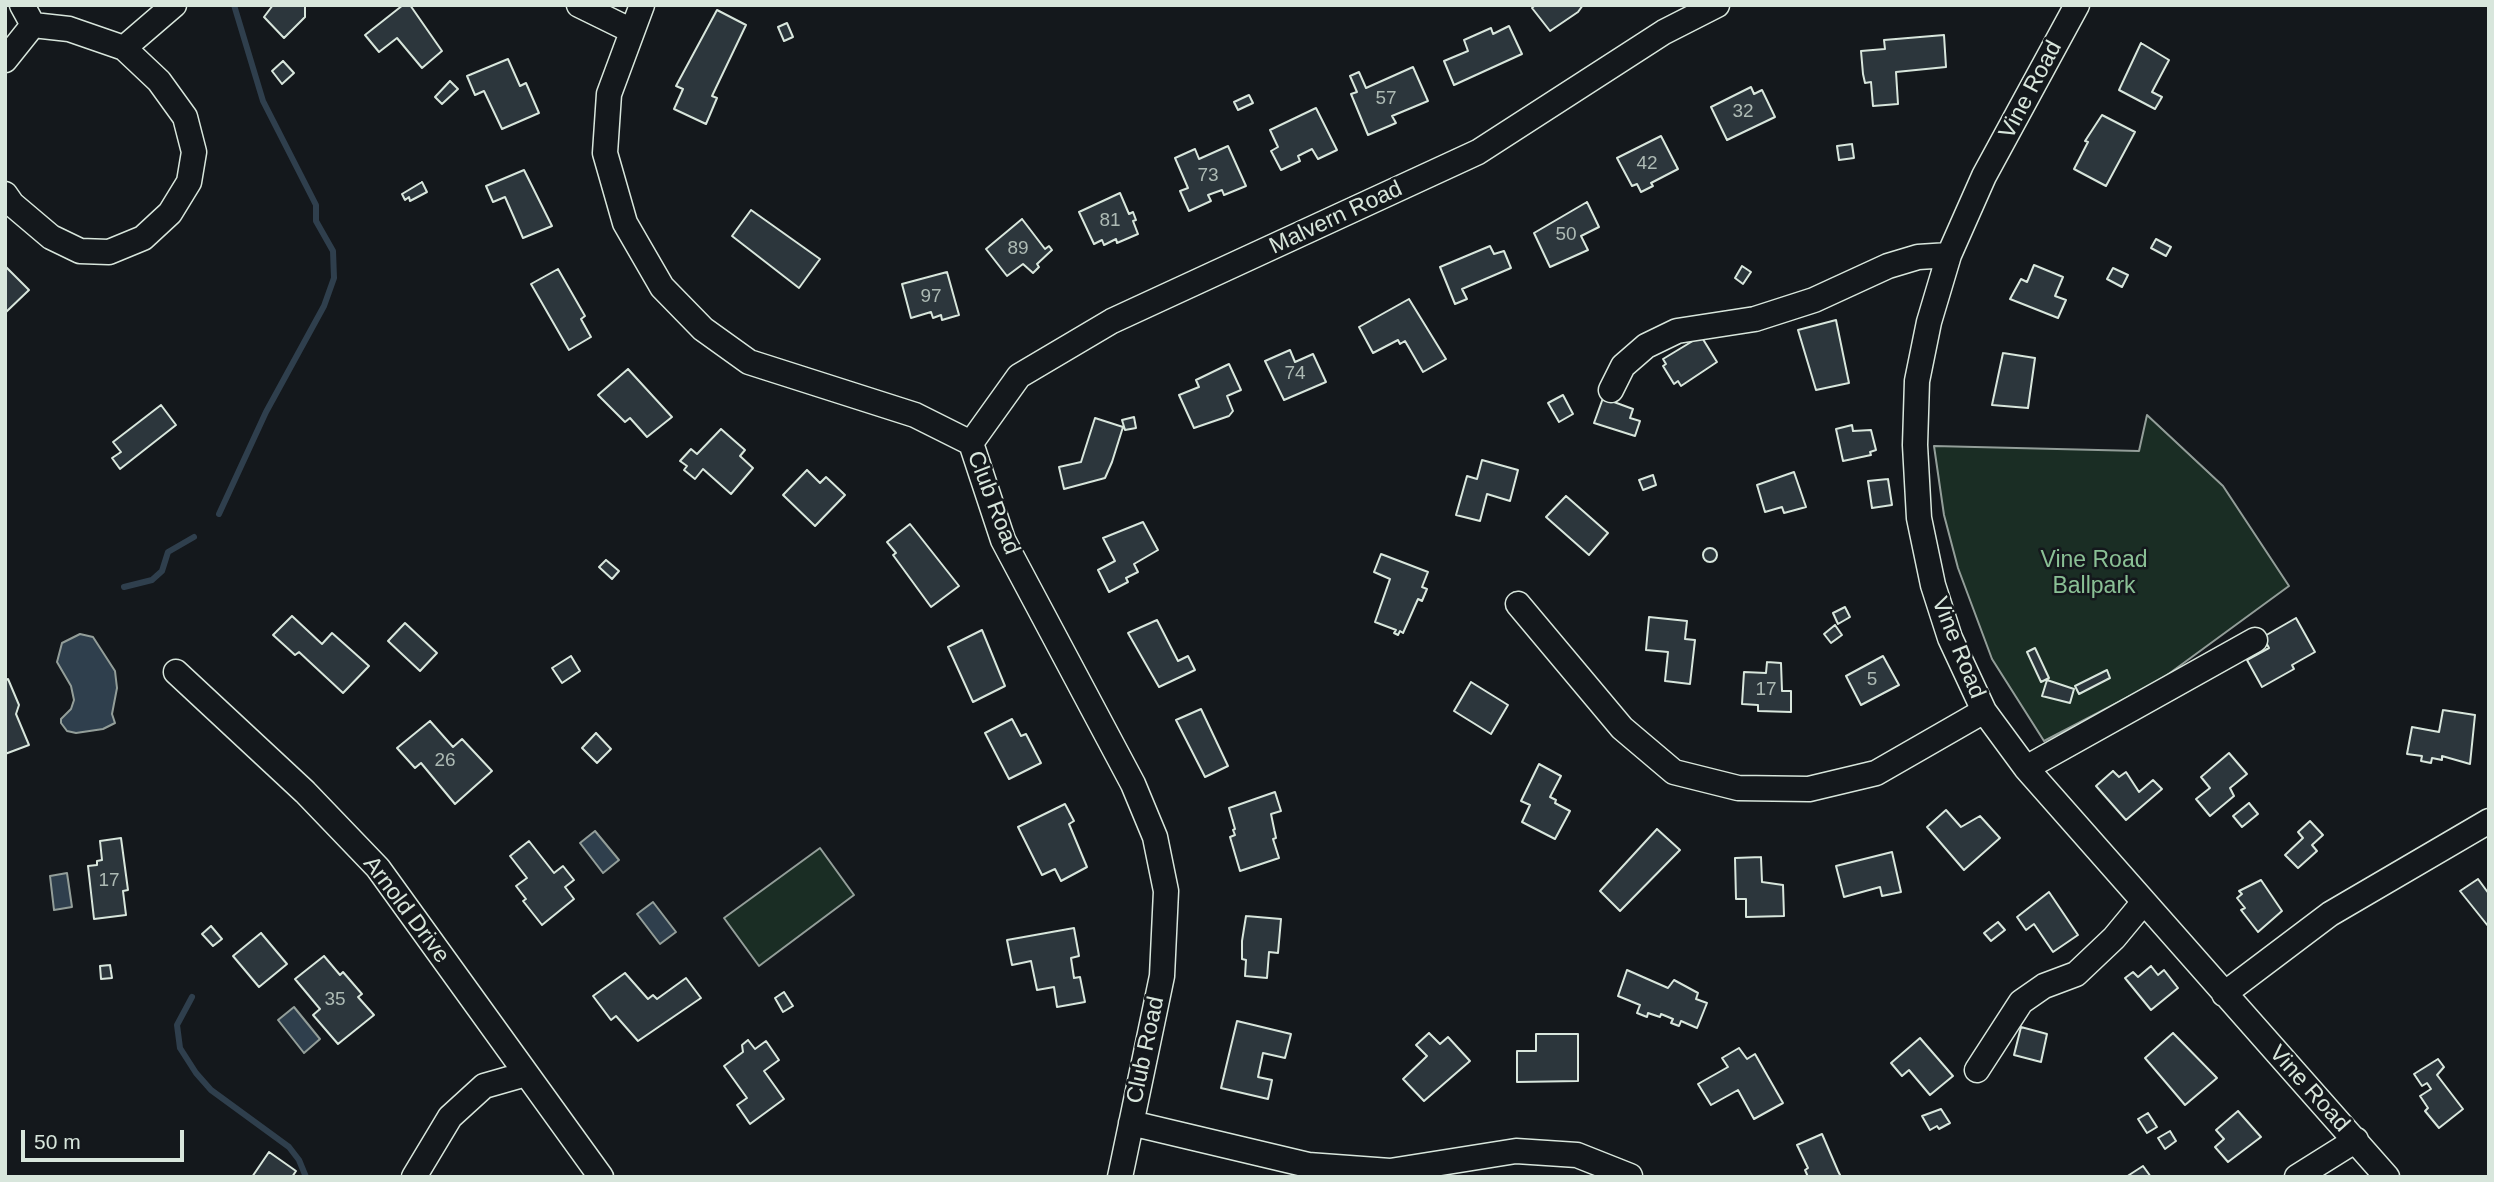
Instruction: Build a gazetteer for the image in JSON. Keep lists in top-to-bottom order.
{
  "streets": {
    "street": [
      "Vine Road",
      "Malvern Road",
      "Club Road",
      "Arnold Drive"
    ]
  },
  "crossings": [
    ["Malvern Road", "Club Road"]
  ],
  "parks": ["Vine Road Ballpark"],
  "house_numbers": [
    "57",
    "32",
    "42",
    "73",
    "81",
    "50",
    "89",
    "97",
    "74",
    "5",
    "17",
    "26",
    "17",
    "35"
  ],
  "scale_bar": "50 m"
}
